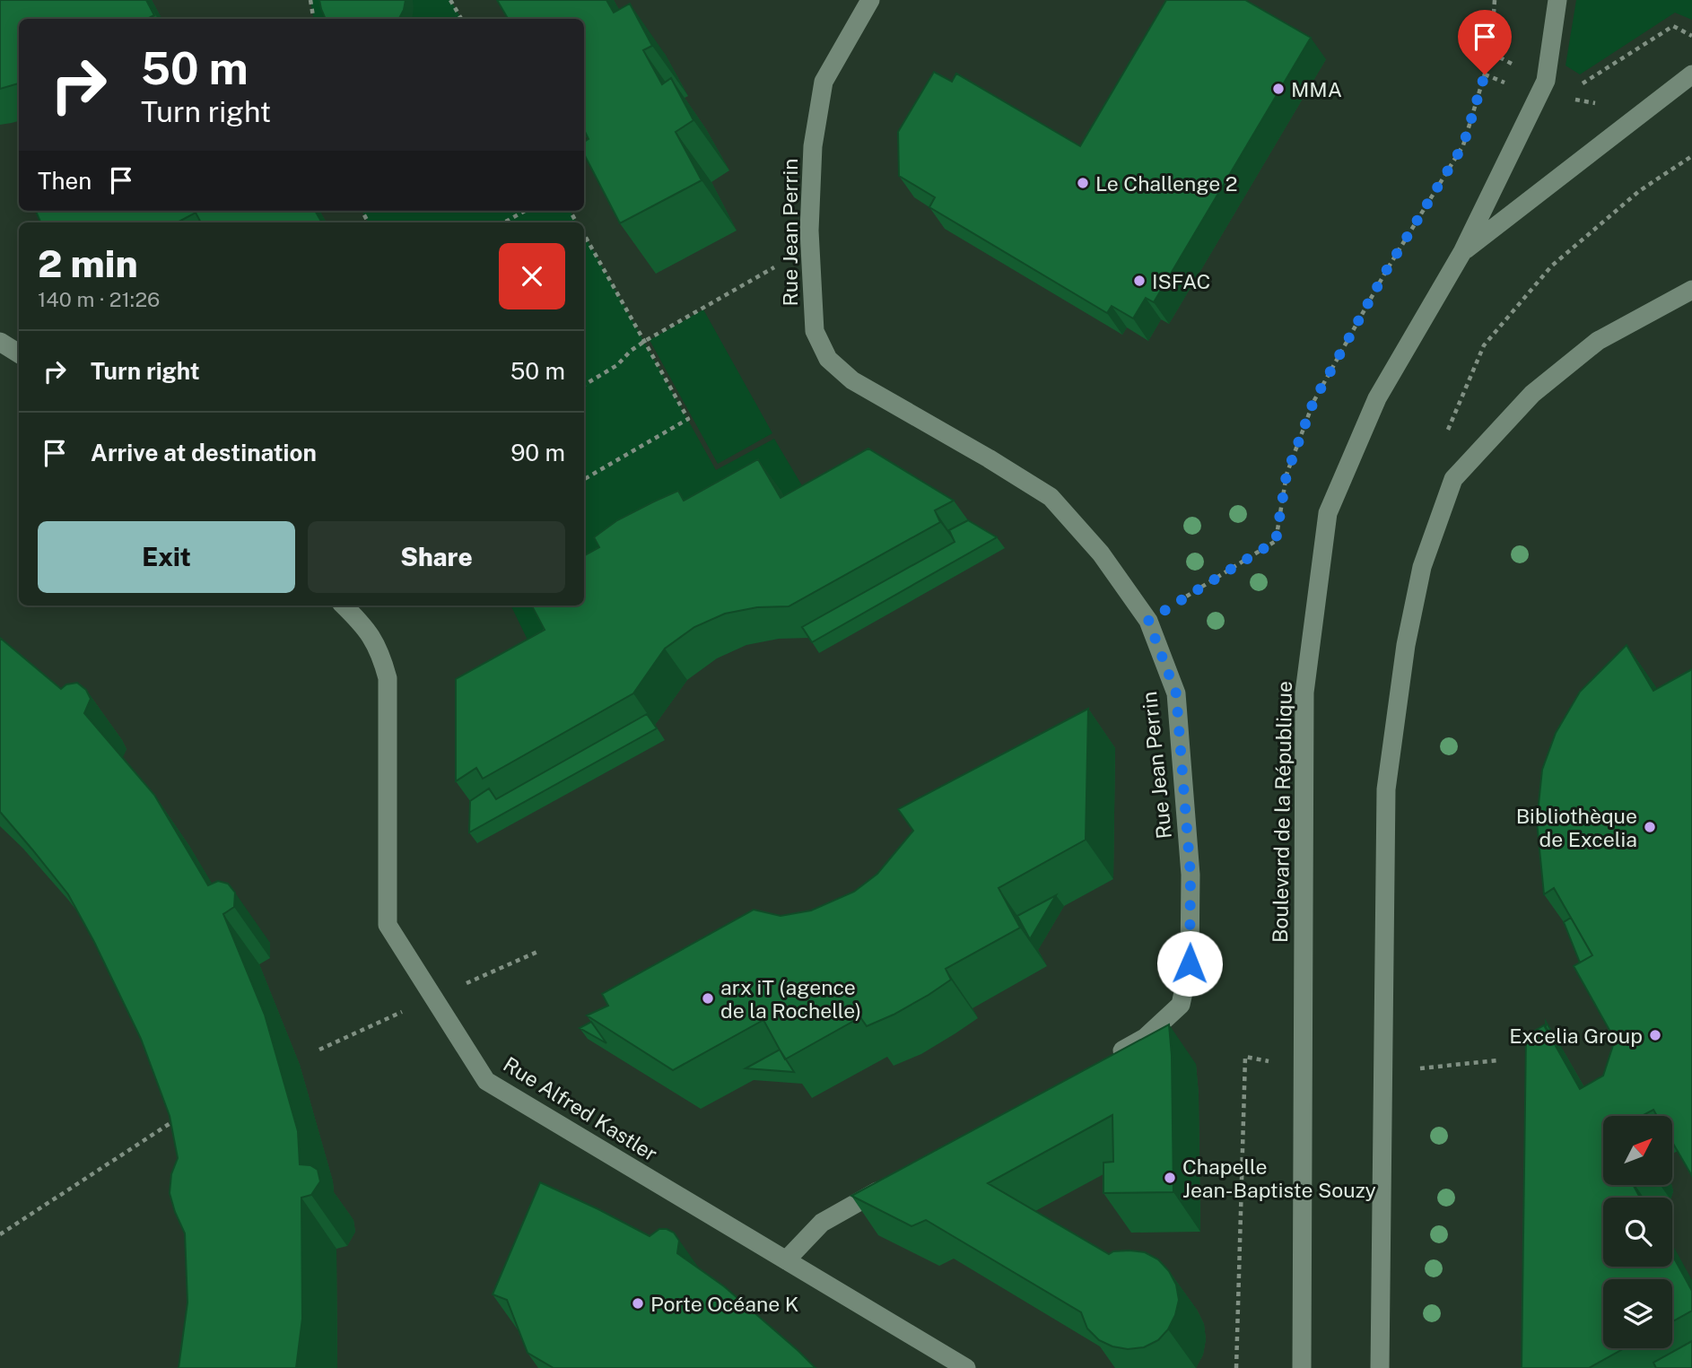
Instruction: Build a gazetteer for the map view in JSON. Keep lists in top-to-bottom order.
{
  "streets": {
    "street": ["Rue Jean Perrin", "Boulevard de la République", "Rue Alfred Kastler"]
  },
  "places": [
    "MMA",
    "Le Challenge 2",
    "ISFAC",
    "Bibliothèque de Excelia",
    "arx iT (agence de la Rochelle)",
    "Excelia Group",
    "Chapelle Jean-Baptiste Souzy",
    "Porte Océane K"
  ],
  "north": "top right",
  "page": {
    "turn": ["50 m", "Turn right"],
    "then": "Then",
    "heading": ["2 min", "140 m · 21:26"],
    "list": [
      {
        "name": "Turn right",
        "value": "50 m"
      },
      {
        "name": "Arrive at destination",
        "value": "90 m"
      }
    ],
    "buttons": ["Exit", "Share"]
  }
}
